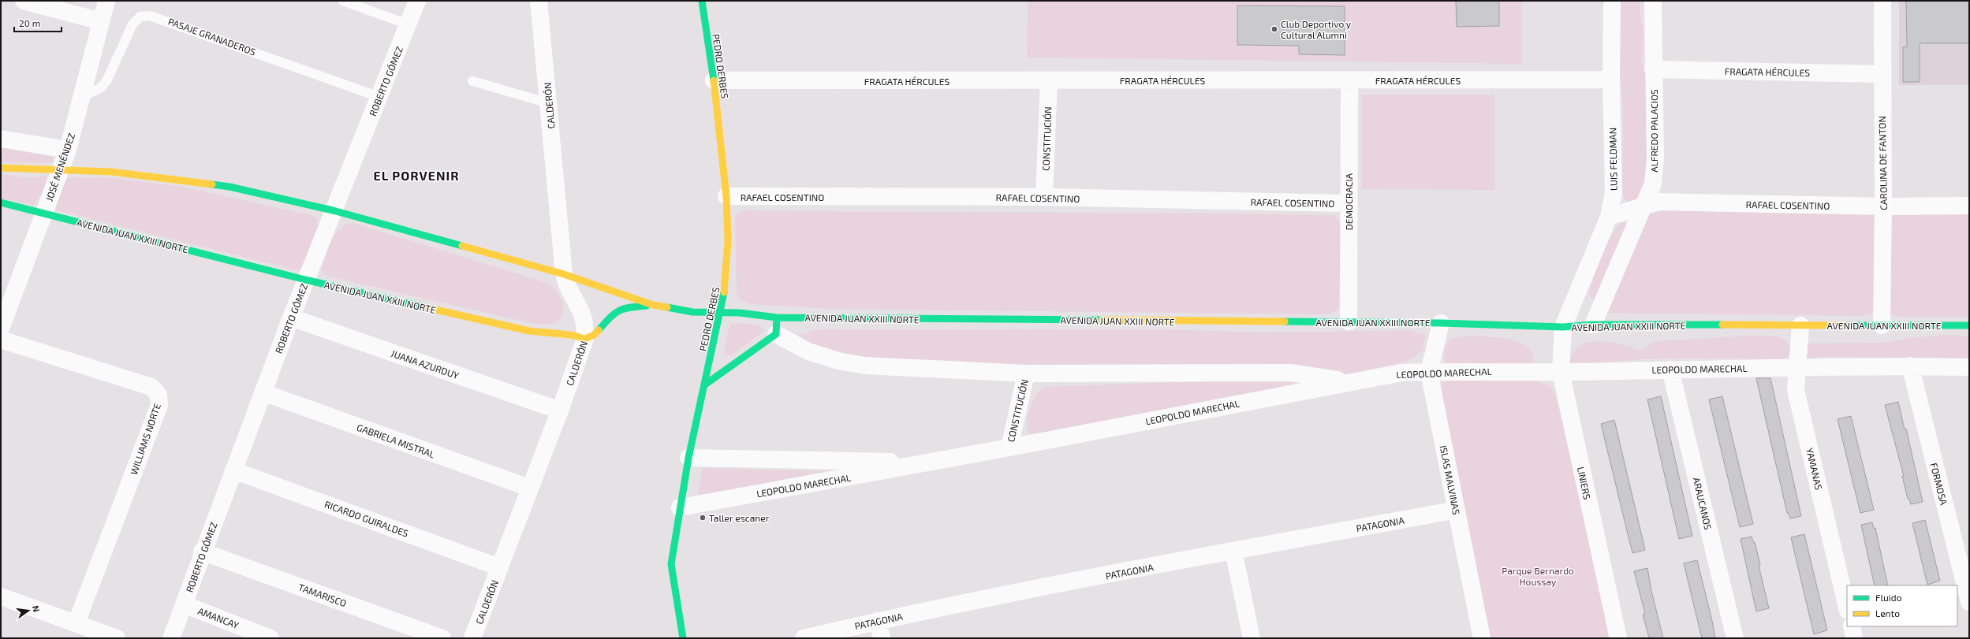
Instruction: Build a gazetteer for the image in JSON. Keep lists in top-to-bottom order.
{
  "streets": {
    "street": [
      "PEDRO DERBES",
      "FRAGATA HÉRCULES",
      "ROBERTO GÓMEZ",
      "CALDERÓN",
      "ALFREDO PALACIOS",
      "CONSTITUCIÓN",
      "LUIS FELDMAN",
      "CAROLINA DE FANTON",
      "JOSÉ MENÉNDEZ",
      "RAFAEL COSENTINO",
      "DEMOCRACIA",
      "AVENIDA JUAN XXIII NORTE",
      "JUANA AZURDUY",
      "LEOPOLDO MARECHAL",
      "WILLIAMS NORTE",
      "GABRIELA MISTRAL",
      "YAMANAS",
      "ISLAS MALVINAS",
      "LINIERS",
      "FORMOSA",
      "ARAUCANOS",
      "RICARDO GUIRALDES",
      "PATAGONIA",
      "TAMARISCO",
      "AMANCAY"
    ],
    "lane": ["PASAJE GRANADEROS"]
  },
  "crossings": [
    ["PASAJE GRANADEROS", "ROBERTO GÓMEZ"],
    ["PASAJE GRANADEROS", "JOSÉ MENÉNDEZ"],
    ["PEDRO DERBES", "FRAGATA HÉRCULES"],
    ["PEDRO DERBES", "RAFAEL COSENTINO"],
    ["PEDRO DERBES", "AVENIDA JUAN XXIII NORTE"],
    ["PEDRO DERBES", "LEOPOLDO MARECHAL"],
    ["FRAGATA HÉRCULES", "ALFREDO PALACIOS"],
    ["FRAGATA HÉRCULES", "CONSTITUCIÓN"],
    ["FRAGATA HÉRCULES", "LUIS FELDMAN"],
    ["FRAGATA HÉRCULES", "CAROLINA DE FANTON"],
    ["FRAGATA HÉRCULES", "DEMOCRACIA"],
    ["ROBERTO GÓMEZ", "AVENIDA JUAN XXIII NORTE"],
    ["ROBERTO GÓMEZ", "JUANA AZURDUY"],
    ["ROBERTO GÓMEZ", "GABRIELA MISTRAL"],
    ["ROBERTO GÓMEZ", "RICARDO GUIRALDES"],
    ["ROBERTO GÓMEZ", "TAMARISCO"],
    ["ROBERTO GÓMEZ", "AMANCAY"],
    ["CALDERÓN", "AVENIDA JUAN XXIII NORTE"],
    ["CALDERÓN", "JUANA AZURDUY"],
    ["CALDERÓN", "GABRIELA MISTRAL"],
    ["CALDERÓN", "RICARDO GUIRALDES"],
    ["ALFREDO PALACIOS", "RAFAEL COSENTINO"],
    ["ALFREDO PALACIOS", "AVENIDA JUAN XXIII NORTE"],
    ["CONSTITUCIÓN", "RAFAEL COSENTINO"],
    ["CONSTITUCIÓN", "LEOPOLDO MARECHAL"],
    ["LUIS FELDMAN", "RAFAEL COSENTINO"],
    ["LUIS FELDMAN", "AVENIDA JUAN XXIII NORTE"],
    ["LUIS FELDMAN", "LINIERS"],
    ["CAROLINA DE FANTON", "RAFAEL COSENTINO"],
    ["CAROLINA DE FANTON", "AVENIDA JUAN XXIII NORTE"],
    ["JOSÉ MENÉNDEZ", "AVENIDA JUAN XXIII NORTE"],
    ["RAFAEL COSENTINO", "DEMOCRACIA"],
    ["DEMOCRACIA", "AVENIDA JUAN XXIII NORTE"],
    ["AVENIDA JUAN XXIII NORTE", "YAMANAS"],
    ["AVENIDA JUAN XXIII NORTE", "ISLAS MALVINAS"],
    ["AVENIDA JUAN XXIII NORTE", "LINIERS"],
    ["LEOPOLDO MARECHAL", "YAMANAS"],
    ["LEOPOLDO MARECHAL", "ISLAS MALVINAS"],
    ["LEOPOLDO MARECHAL", "LINIERS"],
    ["LEOPOLDO MARECHAL", "FORMOSA"],
    ["LEOPOLDO MARECHAL", "ARAUCANOS"],
    ["ISLAS MALVINAS", "PATAGONIA"]
  ],
  "districts": ["EL PORVENIR"],
  "parks": ["Parque Bernardo Houssay"],
  "places": ["Club Deportivo y Cultural Alumni", "Taller escaner"],
  "legend": ["Fluido", "Lento"],
  "scale_bar": "20 m",
  "north": "right"
}
